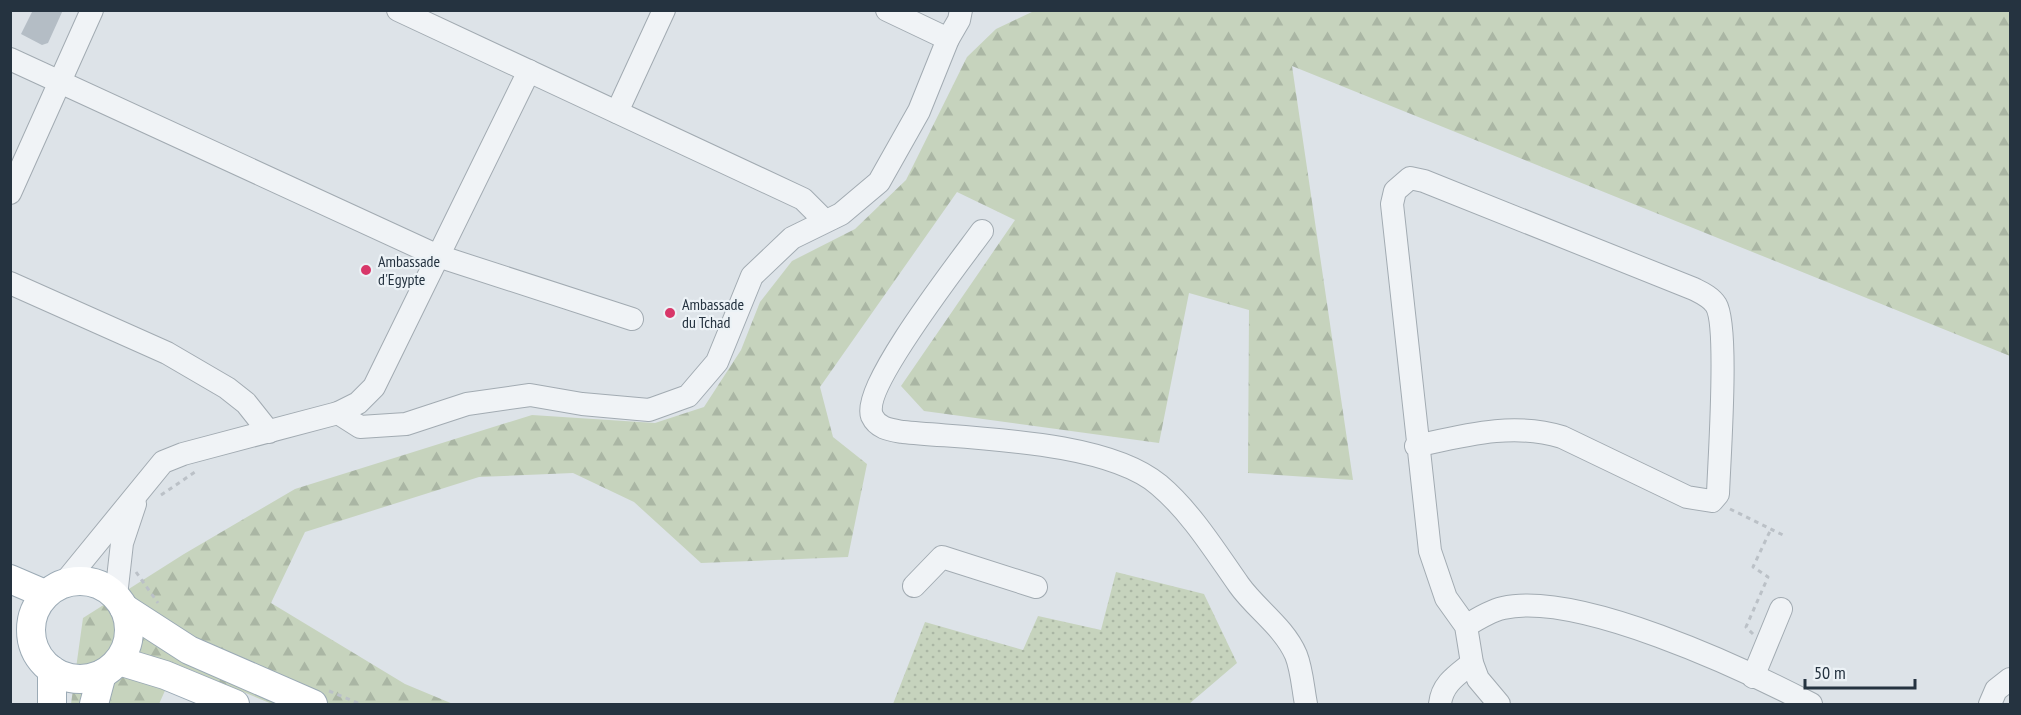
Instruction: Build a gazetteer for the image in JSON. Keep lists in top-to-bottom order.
{
  "places": ["Ambassade d'Egypte", "Ambassade du Tchad"],
  "scale_bar": "50 m"
}
